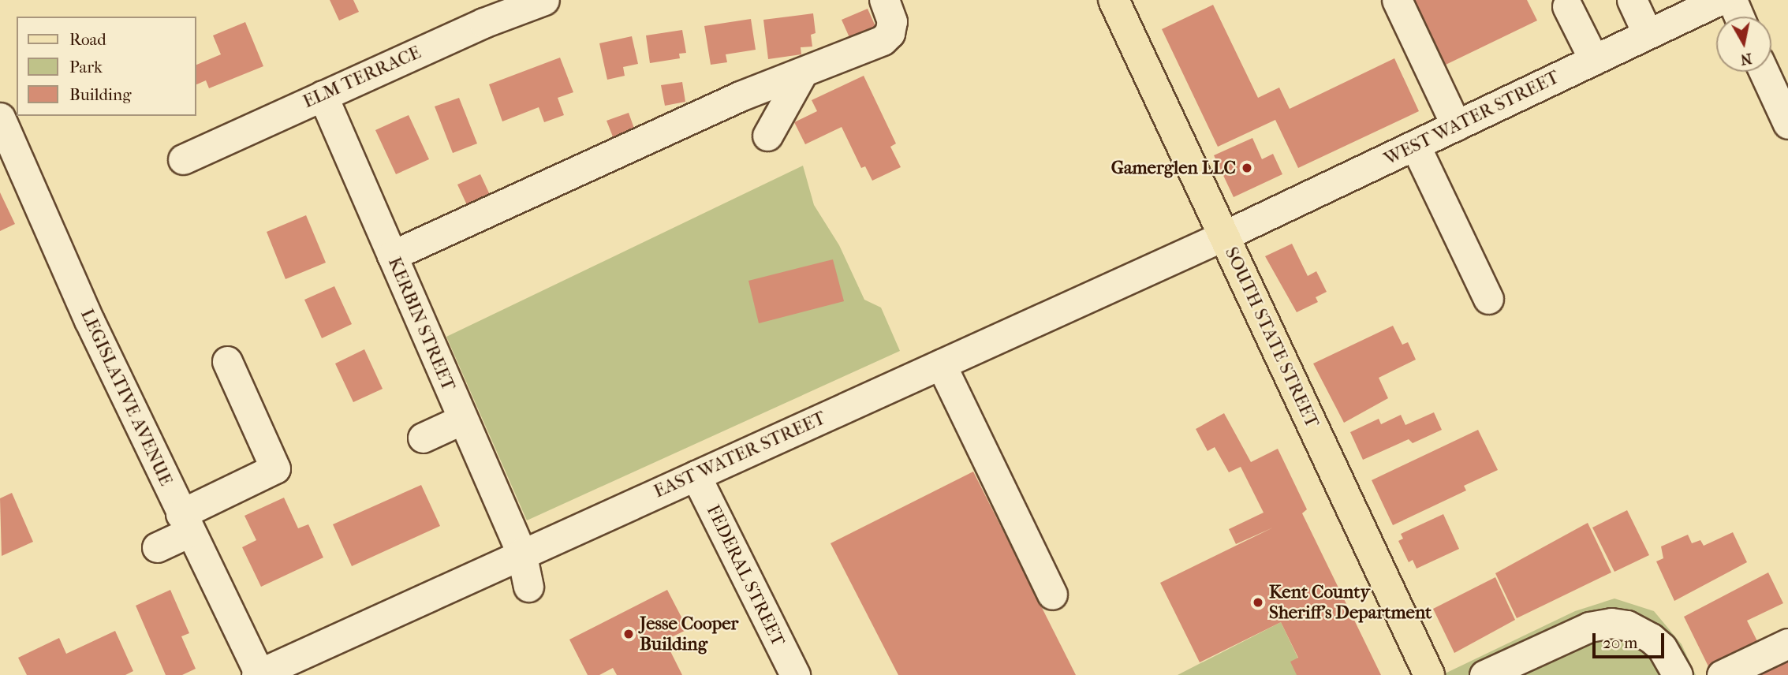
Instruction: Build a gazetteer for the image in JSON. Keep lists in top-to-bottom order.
{
  "streets": {
    "main road": ["SOUTH STATE STREET"],
    "street": [
      "ELM TERRACE",
      "WEST WATER STREET",
      "KERBIN STREET",
      "LEGISLATIVE AVENUE",
      "EAST WATER STREET",
      "FEDERAL STREET"
    ]
  },
  "crossings": [
    ["ELM TERRACE", "KERBIN STREET"],
    ["WEST WATER STREET", "SOUTH STATE STREET"],
    ["WEST WATER STREET", "EAST WATER STREET"],
    ["KERBIN STREET", "EAST WATER STREET"],
    ["SOUTH STATE STREET", "EAST WATER STREET"],
    ["LEGISLATIVE AVENUE", "EAST WATER STREET"],
    ["EAST WATER STREET", "FEDERAL STREET"]
  ],
  "places": ["Gamerglen LLC", "Kent County Sheriff's Department", "Jesse Cooper Building"],
  "legend": ["Road", "Park", "Building"],
  "scale_bar": "20 m",
  "north": "bottom"
}
